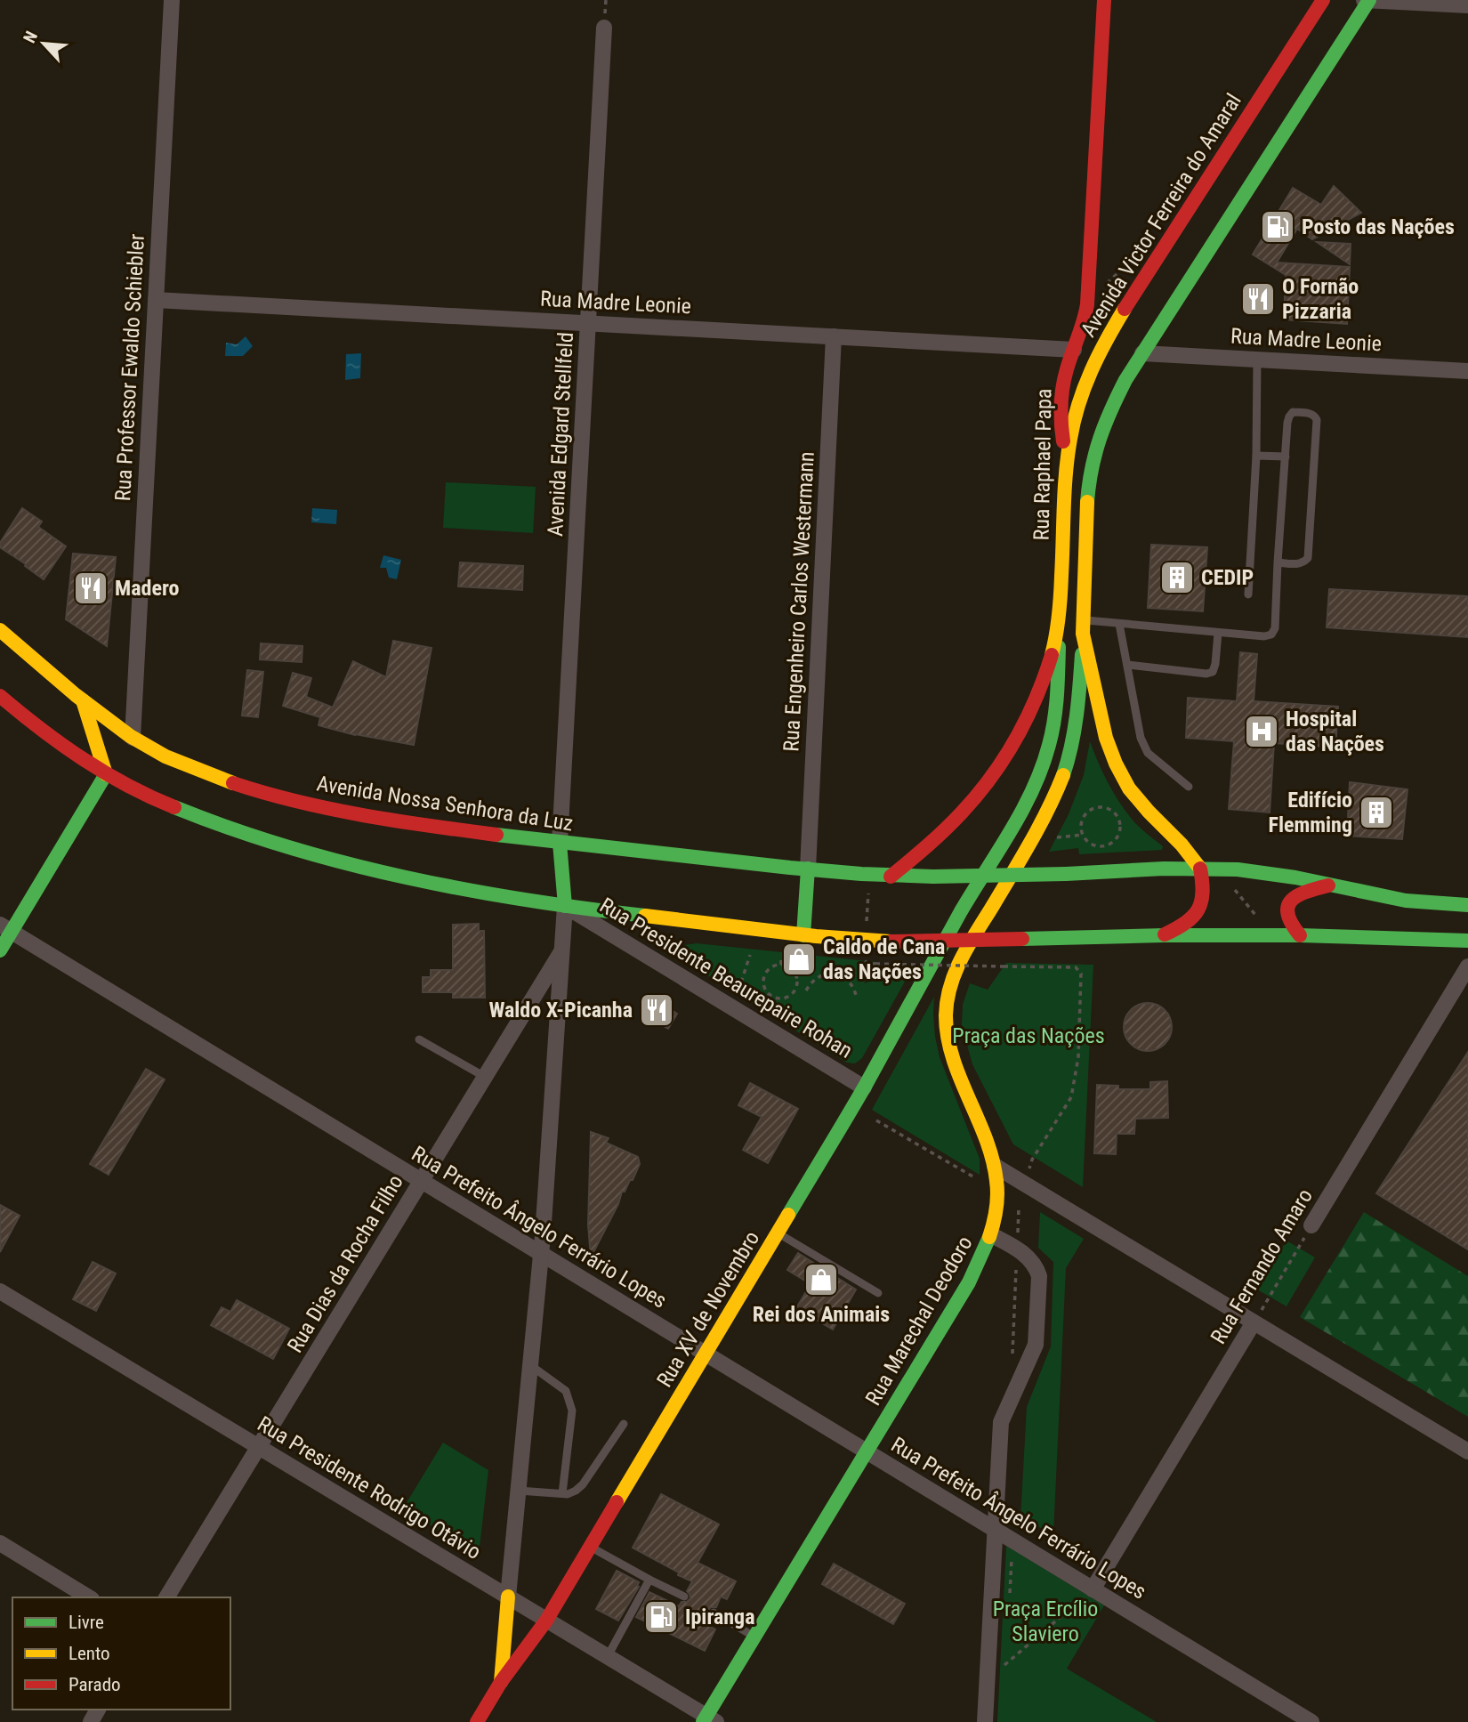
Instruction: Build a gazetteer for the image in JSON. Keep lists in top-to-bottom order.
{
  "streets": {
    "main road": [
      "Avenida Victor Ferreira do Amaral",
      "Rua Raphael Papa",
      "Avenida Nossa Senhora da Luz",
      "Rua XV de Novembro",
      "Rua Marechal Deodoro"
    ],
    "street": [
      "Rua Madre Leonie",
      "Rua Professor Ewaldo Schiebler",
      "Avenida Edgard Stellfeld",
      "Rua Engenheiro Carlos Westermann",
      "Rua Presidente Beaurepaire Rohan",
      "Rua Prefeito Ângelo Ferrário Lopes",
      "Rua Dias da Rocha Filho",
      "Rua Fernando Amaro",
      "Rua Presidente Rodrigo Otávio"
    ]
  },
  "crossings": [
    ["Avenida Victor Ferreira do Amaral", "Rua Raphael Papa"],
    ["Rua Madre Leonie", "Rua Professor Ewaldo Schiebler"],
    ["Rua Madre Leonie", "Avenida Edgard Stellfeld"],
    ["Rua Madre Leonie", "Rua Raphael Papa"],
    ["Rua Madre Leonie", "Rua Engenheiro Carlos Westermann"],
    ["Rua Professor Ewaldo Schiebler", "Avenida Nossa Senhora da Luz"],
    ["Avenida Edgard Stellfeld", "Avenida Nossa Senhora da Luz"],
    ["Rua Raphael Papa", "Rua XV de Novembro"],
    ["Rua Raphael Papa", "Rua Marechal Deodoro"],
    ["Rua Engenheiro Carlos Westermann", "Avenida Nossa Senhora da Luz"],
    ["Rua Presidente Beaurepaire Rohan", "Rua XV de Novembro"],
    ["Rua Prefeito Ângelo Ferrário Lopes", "Rua Dias da Rocha Filho"],
    ["Rua Prefeito Ângelo Ferrário Lopes", "Rua Fernando Amaro"],
    ["Rua Prefeito Ângelo Ferrário Lopes", "Rua XV de Novembro"],
    ["Rua Prefeito Ângelo Ferrário Lopes", "Rua Marechal Deodoro"],
    ["Rua Dias da Rocha Filho", "Rua Presidente Rodrigo Otávio"],
    ["Rua XV de Novembro", "Rua Presidente Rodrigo Otávio"],
    ["Rua Marechal Deodoro", "Rua Presidente Rodrigo Otávio"]
  ],
  "parks": ["Praça das Nações", "Praça Ercílio Slaviero"],
  "places": {
    "fuel station": ["Posto das Nações", "Ipiranga"],
    "restaurant": ["O Fornão Pizzaria", "Madero", "Waldo X-Picanha"],
    "building": ["CEDIP", "Edifício Flemming"],
    "hospital": ["Hospital das Nações"],
    "shop": ["Caldo de Cana das Nações", "Rei dos Animais"]
  },
  "legend": ["Livre", "Lento", "Parado"],
  "north": "top left"
}
